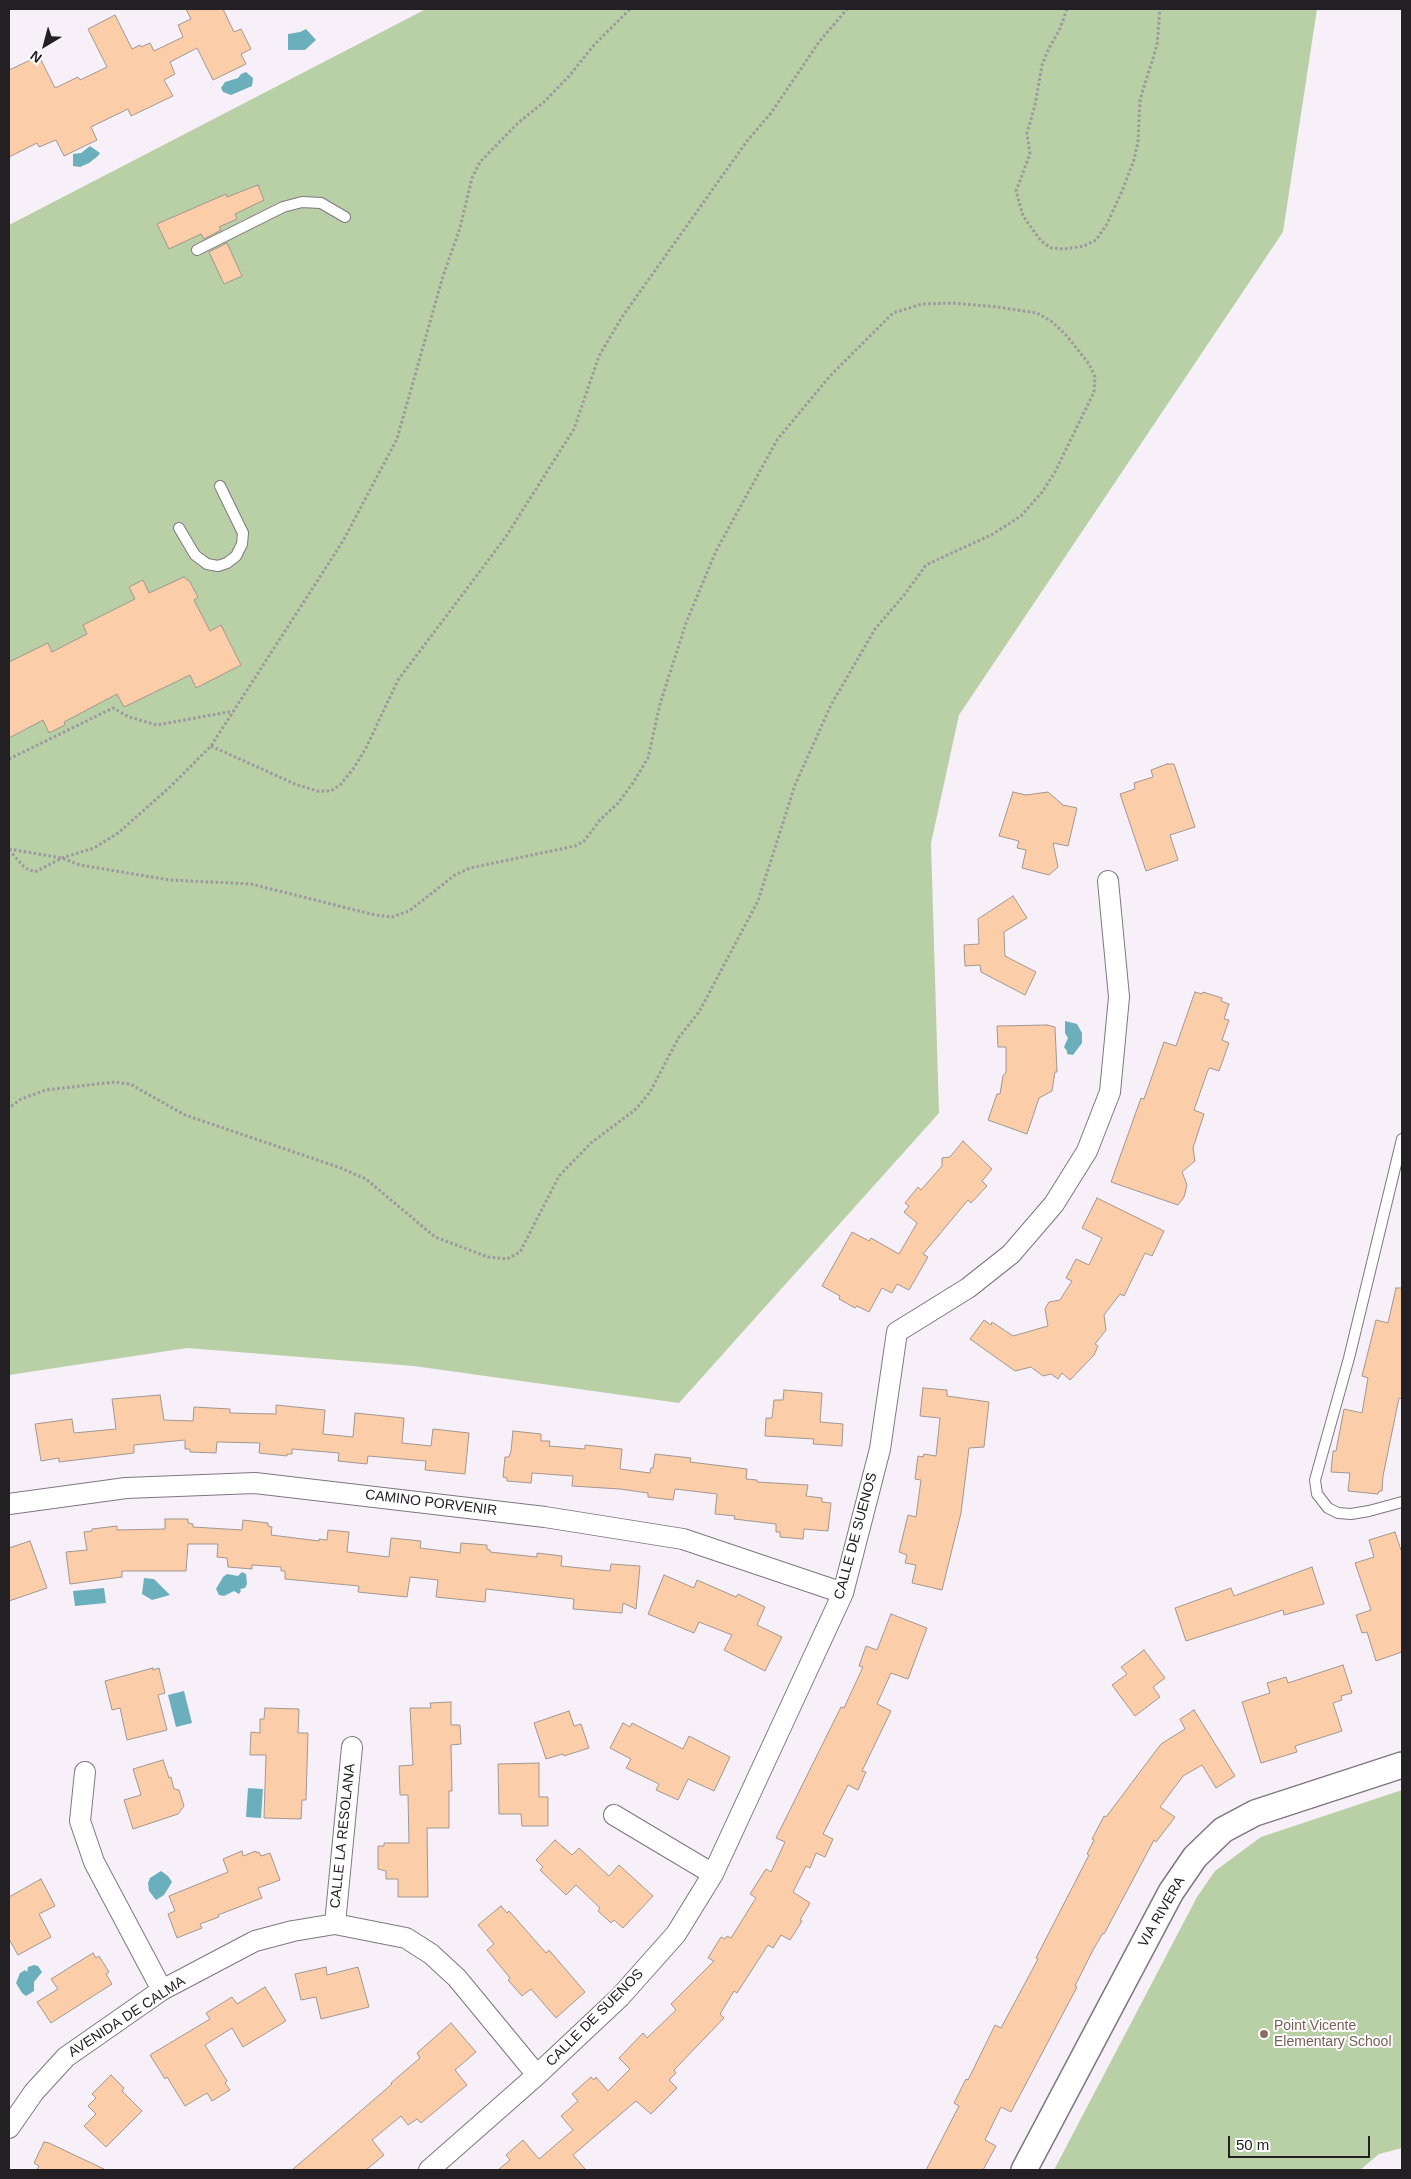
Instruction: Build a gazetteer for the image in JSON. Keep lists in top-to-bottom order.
{
  "streets": {
    "street": [
      "CAMINO PORVENIR",
      "CALLE DE SUENOS",
      "CALLE LA RESOLANA",
      "VIA RIVERA",
      "AVENIDA DE CALMA"
    ]
  },
  "crossings": [
    ["CAMINO PORVENIR", "CALLE DE SUENOS"],
    ["CALLE DE SUENOS", "AVENIDA DE CALMA"],
    ["CALLE LA RESOLANA", "AVENIDA DE CALMA"]
  ],
  "places": ["Point Vicente Elementary School"],
  "scale_bar": "50 m",
  "north": "bottom left"
}
